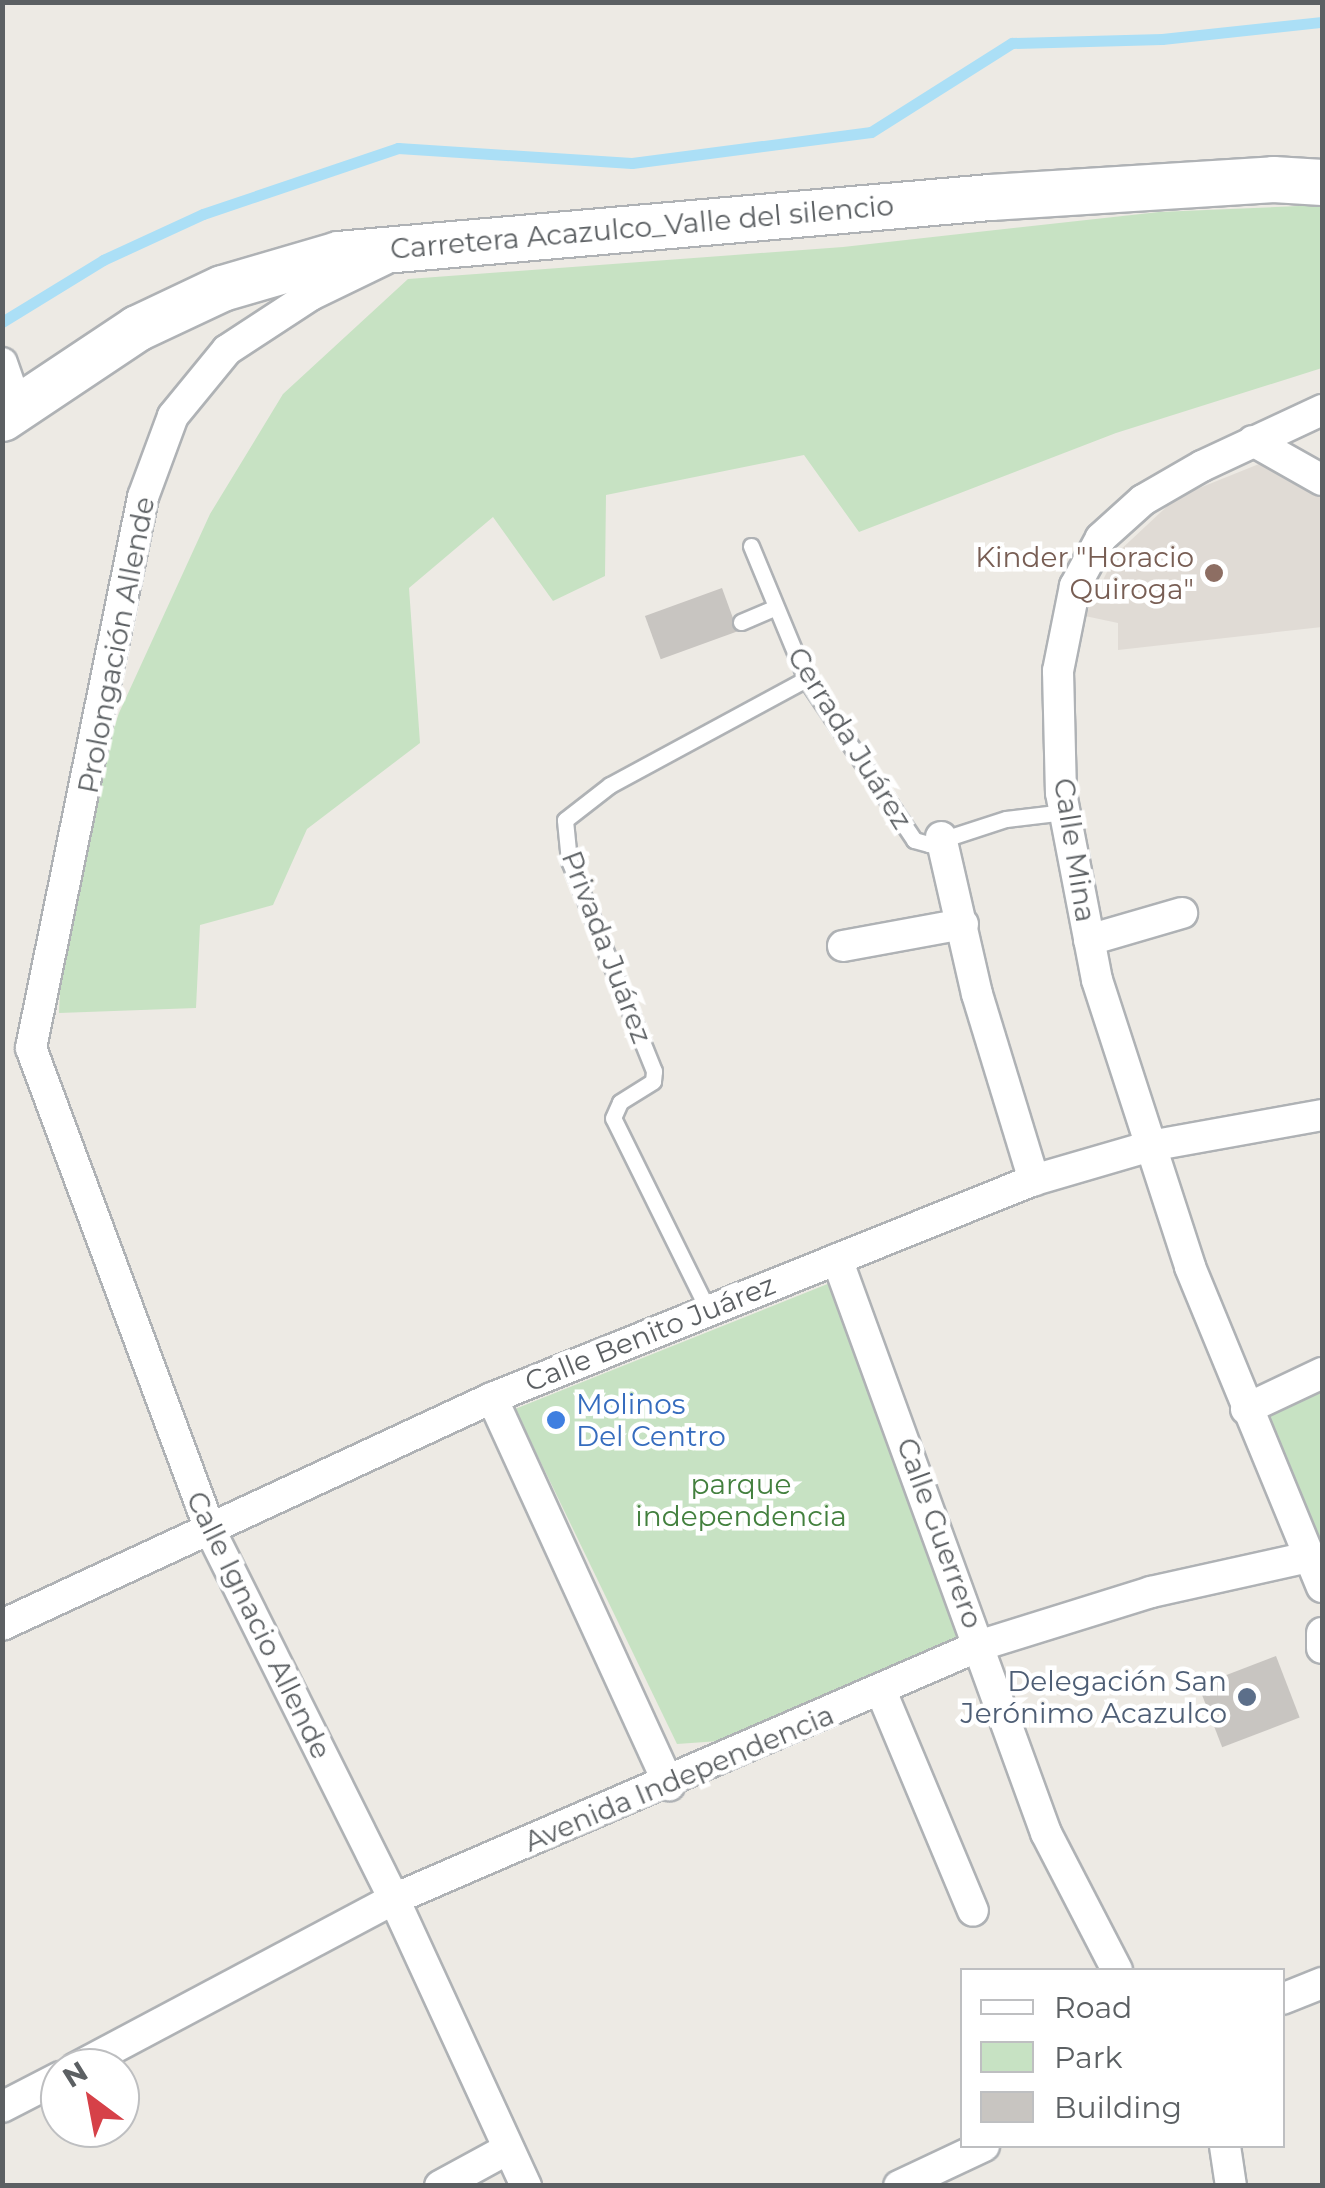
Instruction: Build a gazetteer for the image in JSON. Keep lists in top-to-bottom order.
{
  "streets": {
    "main road": ["Carretera Acazulco_Valle del silencio"],
    "street": [
      "Prolongación Allende",
      "Calle Mina",
      "Calle Benito Juárez",
      "Calle Guerrero",
      "Calle Ignacio Allende",
      "Avenida Independencia"
    ],
    "lane": ["Cerrada Juárez", "Privada Juárez"]
  },
  "crossings": [
    ["Carretera Acazulco_Valle del silencio", "Prolongación Allende"],
    ["Prolongación Allende", "Calle Ignacio Allende"],
    ["Cerrada Juárez", "Calle Mina"],
    ["Cerrada Juárez", "Privada Juárez"],
    ["Calle Mina", "Calle Benito Juárez"],
    ["Calle Mina", "Avenida Independencia"],
    ["Privada Juárez", "Calle Benito Juárez"],
    ["Calle Benito Juárez", "Calle Guerrero"],
    ["Calle Benito Juárez", "Calle Ignacio Allende"],
    ["Calle Guerrero", "Avenida Independencia"],
    ["Calle Ignacio Allende", "Avenida Independencia"]
  ],
  "parks": ["parque independencia"],
  "places": ["Kinder \"Horacio Quiroga\"", "Molinos Del Centro", "Delegación San Jerónimo Acazulco"],
  "legend": ["Road", "Park", "Building"],
  "north": "top left"
}
